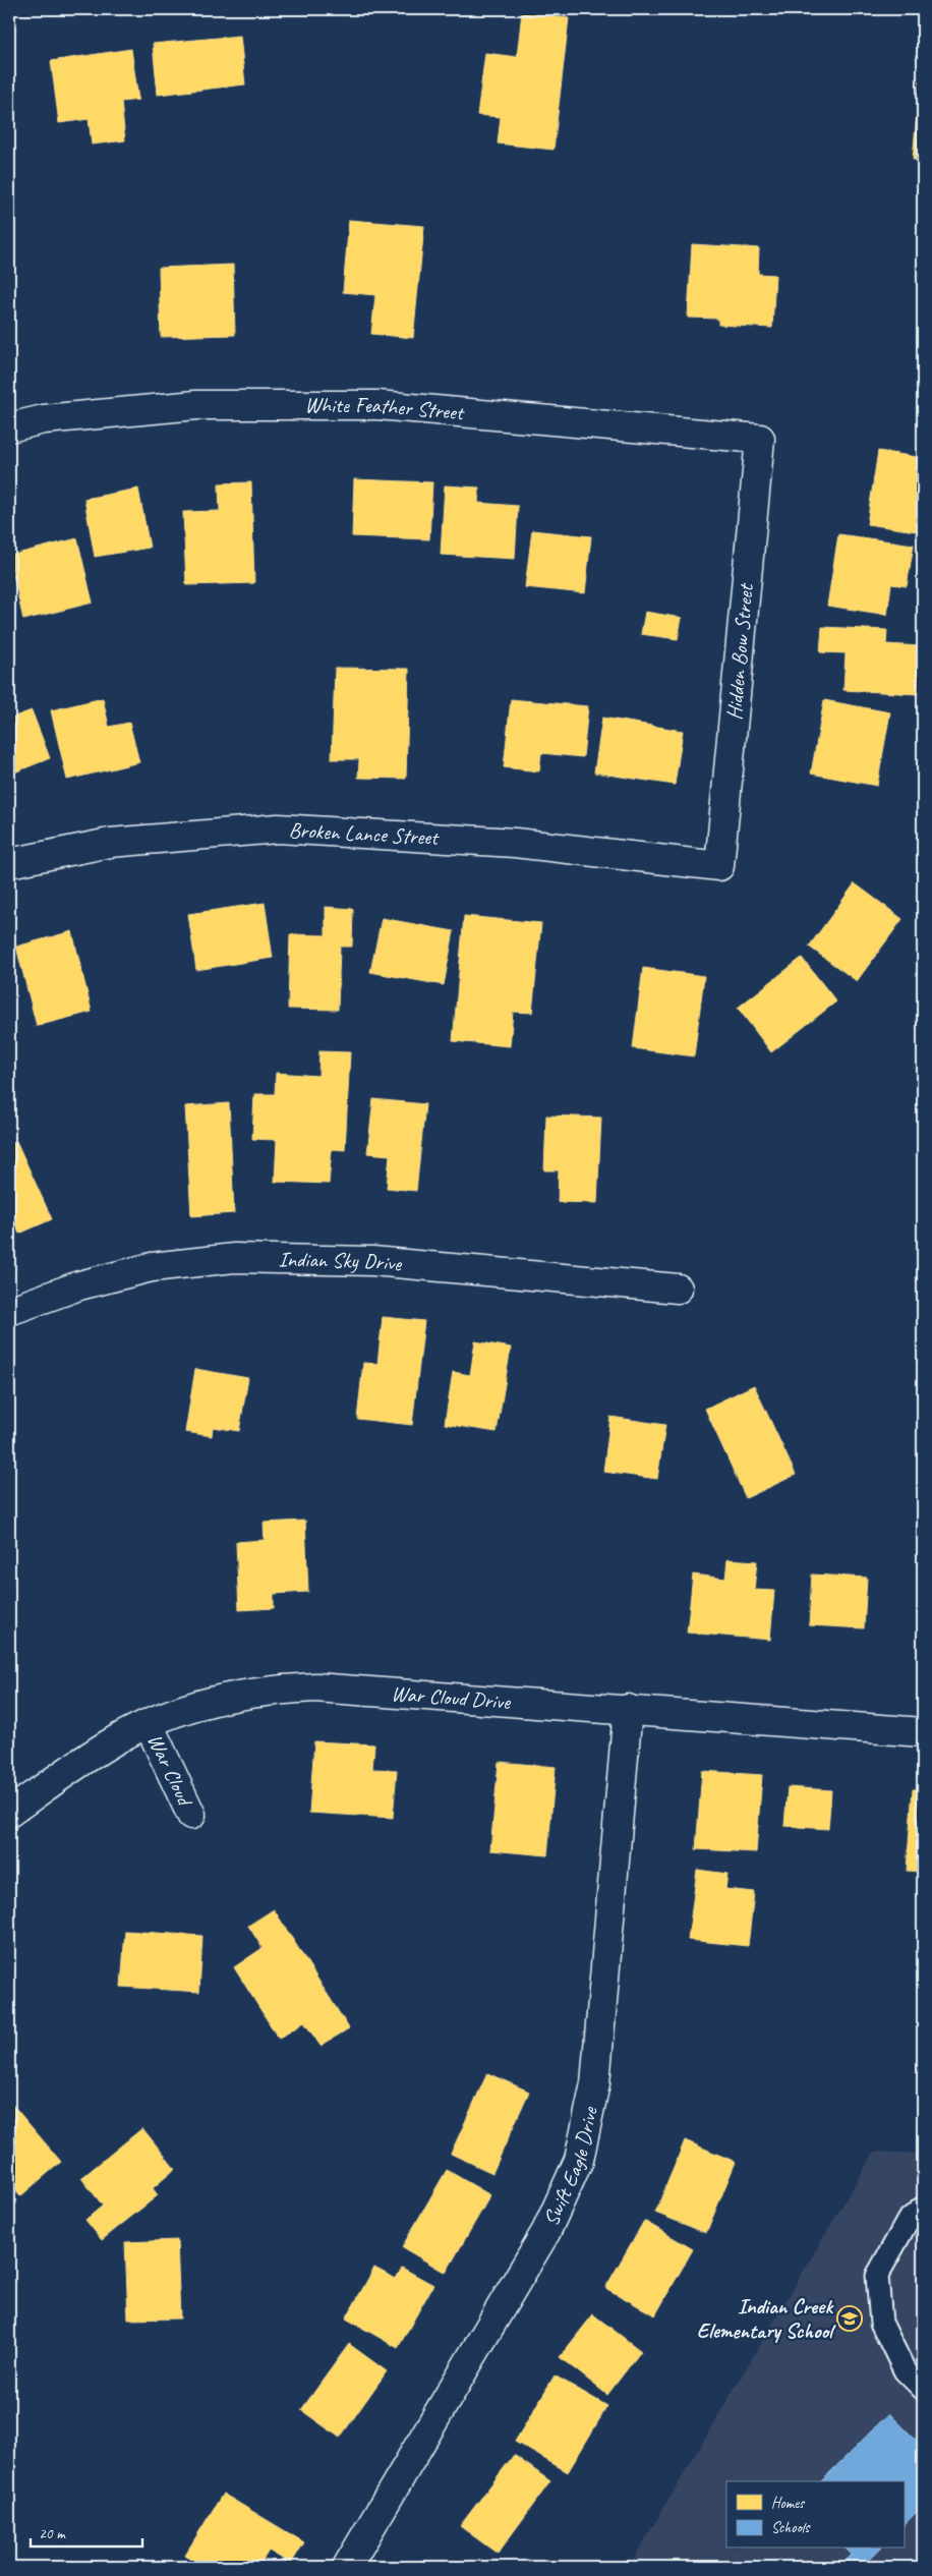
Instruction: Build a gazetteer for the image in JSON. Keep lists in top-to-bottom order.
{
  "streets": {
    "street": [
      "White Feather Street",
      "Hidden Bow Street",
      "Broken Lance Street",
      "Indian Sky Drive",
      "War Cloud Drive",
      "War Cloud",
      "Swift Eagle Drive"
    ]
  },
  "crossings": [
    ["White Feather Street", "Hidden Bow Street"],
    ["Hidden Bow Street", "Broken Lance Street"],
    ["War Cloud Drive", "War Cloud"],
    ["War Cloud Drive", "Swift Eagle Drive"]
  ],
  "places": {
    "school or university": ["Indian Creek Elementary School"]
  },
  "legend": ["Homes", "Schools"],
  "scale_bar": "20 m"
}
